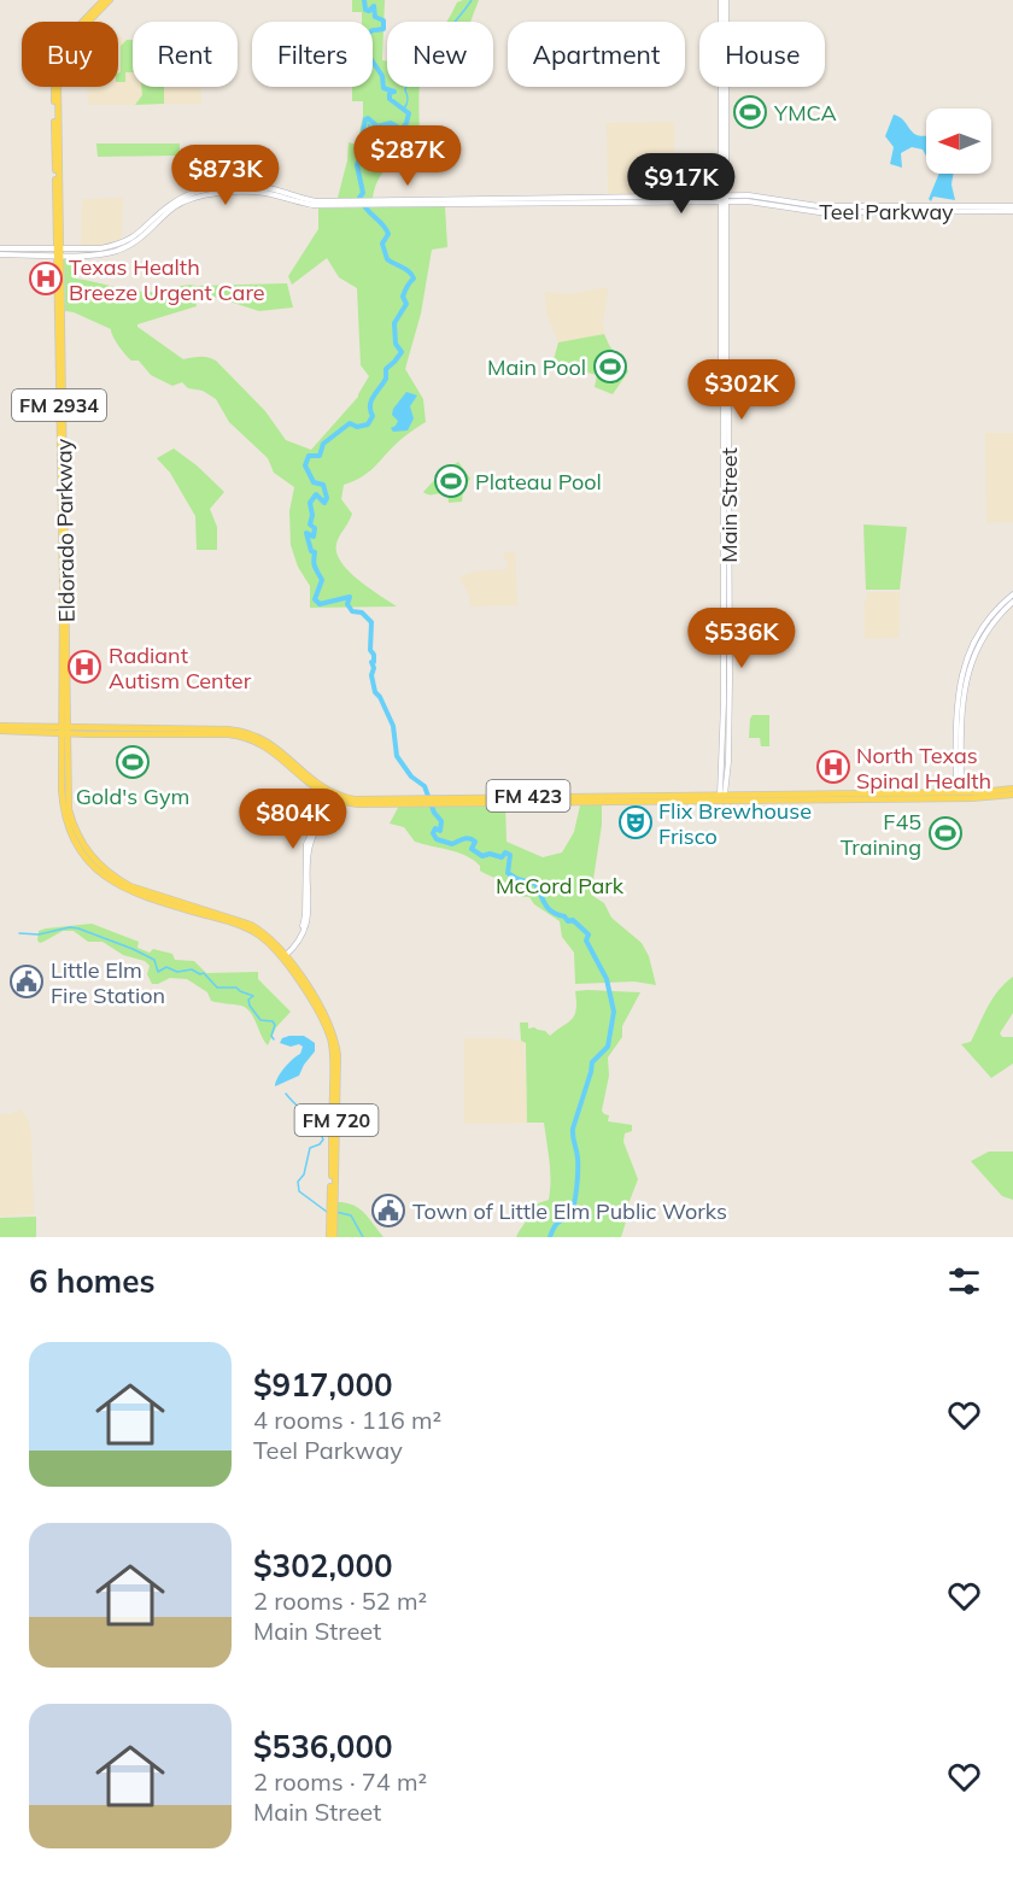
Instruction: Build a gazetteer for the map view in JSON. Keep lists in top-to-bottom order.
{
  "streets": {
    "main road": [
      "Teel Parkway",
      "FM 2934",
      "Main Street",
      "Eldorado Parkway",
      "FM 423",
      "FM 720"
    ]
  },
  "crossings": [
    ["Teel Parkway", "Main Street"],
    ["Teel Parkway", "Eldorado Parkway"],
    ["Main Street", "FM 423"],
    ["Eldorado Parkway", "FM 423"],
    ["Eldorado Parkway", "FM 720"]
  ],
  "parks": ["McCord Park"],
  "places": {
    "sports": [
      "YMCA",
      "Main Pool",
      "Plateau Pool",
      "Gold's Gym",
      "F45 Training"
    ],
    "hospital": ["Texas Health Breeze Urgent Care", "Radiant Autism Center", "North Texas Spinal Health"],
    "theatre": ["Flix Brewhouse Frisco"],
    "public building": ["Little Elm Fire Station", "Town of Little Elm Public Works"]
  },
  "north": "left",
  "page": {
    "chip": [
      "Buy",
      "Rent",
      "Filters",
      "New",
      "Apartment",
      "House"
    ],
    "price": [
      "$287K",
      "$873K",
      "$917K",
      "$302K",
      "$536K",
      "$804K"
    ],
    "heading": "6 homes",
    "list": [
      {
        "name": "$917,000",
        "note": "4 rooms · 116 m² · Teel Parkway"
      },
      {
        "name": "$302,000",
        "note": "2 rooms · 52 m² · Main Street"
      },
      {
        "name": "$536,000",
        "note": "2 rooms · 74 m² · Main Street"
      }
    ]
  }
}
